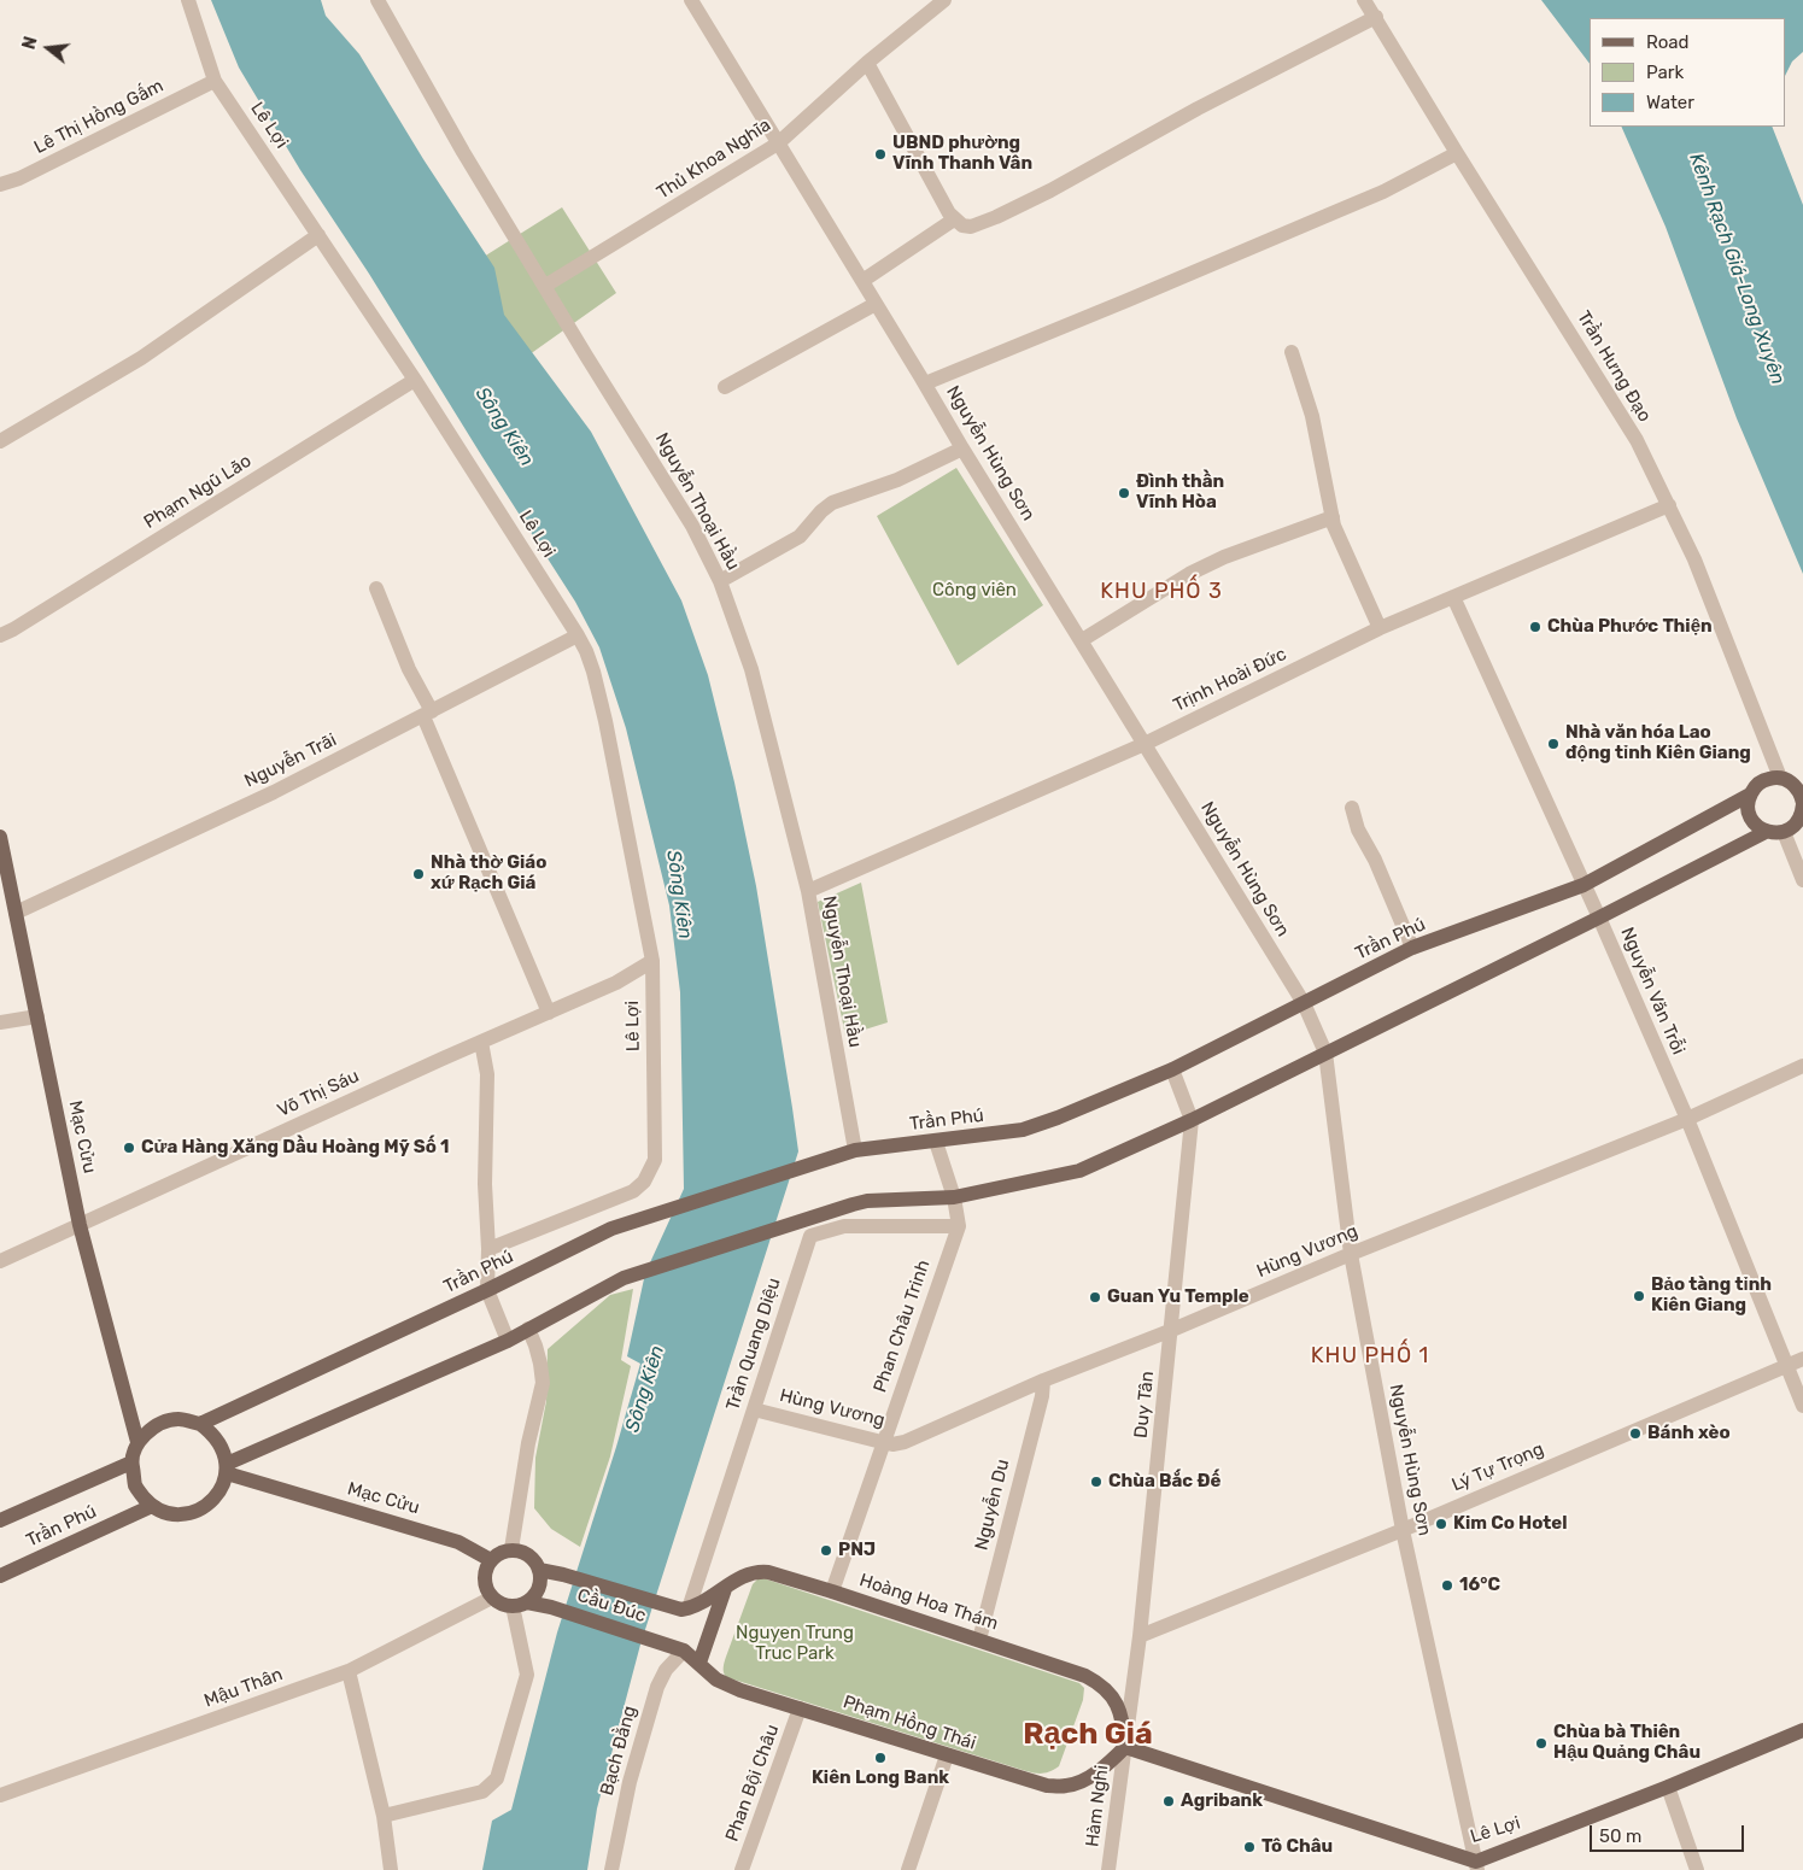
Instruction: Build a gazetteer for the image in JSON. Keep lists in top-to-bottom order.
{
  "streets": {
    "main road": [
      "Lê Lợi",
      "Trần Phú",
      "Mạc Cửu",
      "Hoàng Hoa Thám",
      "Cầu Đúc",
      "Phạm Hồng Thái"
    ],
    "street": [
      "Lê Thị Hồng Gấm",
      "Thủ Khoa Nghĩa",
      "Trần Hưng Đạo",
      "Nguyễn Hùng Sơn",
      "Phạm Ngũ Lão",
      "Nguyễn Thoại Hầu",
      "Trịnh Hoài Đức",
      "Nguyễn Trãi",
      "Nguyễn Văn Trỗi",
      "Võ Thị Sáu",
      "Hùng Vương",
      "Phan Châu Trinh",
      "Trần Quang Diệu",
      "Duy Tân",
      "Lý Tự Trọng",
      "Nguyễn Du",
      "Mậu Thân",
      "Bạch Đằng",
      "Phan Bội Châu",
      "Hàm Nghi"
    ]
  },
  "crossings": [
    ["Lê Thị Hồng Gấm", "Lê Lợi"],
    ["Lê Lợi", "Nguyễn Hùng Sơn"],
    ["Lê Lợi", "Phạm Ngũ Lão"],
    ["Lê Lợi", "Nguyễn Trãi"],
    ["Lê Lợi", "Võ Thị Sáu"],
    ["Lê Lợi", "Duy Tân"],
    ["Lê Lợi", "Hoàng Hoa Thám"],
    ["Lê Lợi", "Phạm Hồng Thái"],
    ["Lê Lợi", "Hàm Nghi"],
    ["Thủ Khoa Nghĩa", "Nguyễn Hùng Sơn"],
    ["Thủ Khoa Nghĩa", "Nguyễn Thoại Hầu"],
    ["Trần Hưng Đạo", "Trịnh Hoài Đức"],
    ["Trần Hưng Đạo", "Trần Phú"],
    ["Nguyễn Hùng Sơn", "Trịnh Hoài Đức"],
    ["Nguyễn Hùng Sơn", "Trần Phú"],
    ["Nguyễn Hùng Sơn", "Hùng Vương"],
    ["Nguyễn Hùng Sơn", "Lý Tự Trọng"],
    ["Nguyễn Thoại Hầu", "Trịnh Hoài Đức"],
    ["Nguyễn Thoại Hầu", "Trần Phú"],
    ["Trịnh Hoài Đức", "Nguyễn Văn Trỗi"],
    ["Nguyễn Trãi", "Mạc Cửu"],
    ["Trần Phú", "Nguyễn Văn Trỗi"],
    ["Trần Phú", "Mạc Cửu"],
    ["Trần Phú", "Phan Châu Trinh"],
    ["Trần Phú", "Duy Tân"],
    ["Nguyễn Văn Trỗi", "Hùng Vương"],
    ["Nguyễn Văn Trỗi", "Lý Tự Trọng"],
    ["Võ Thị Sáu", "Mạc Cửu"],
    ["Mạc Cửu", "Cầu Đúc"],
    ["Mạc Cửu", "Mậu Thân"],
    ["Hùng Vương", "Phan Châu Trinh"],
    ["Hùng Vương", "Trần Quang Diệu"],
    ["Hùng Vương", "Duy Tân"],
    ["Hùng Vương", "Nguyễn Du"],
    ["Phan Châu Trinh", "Trần Quang Diệu"],
    ["Phan Châu Trinh", "Hoàng Hoa Thám"],
    ["Trần Quang Diệu", "Hoàng Hoa Thám"],
    ["Trần Quang Diệu", "Cầu Đúc"],
    ["Duy Tân", "Lý Tự Trọng"],
    ["Duy Tân", "Hoàng Hoa Thám"],
    ["Duy Tân", "Phạm Hồng Thái"],
    ["Duy Tân", "Hàm Nghi"],
    ["Nguyễn Du", "Hoàng Hoa Thám"],
    ["Hoàng Hoa Thám", "Cầu Đúc"],
    ["Hoàng Hoa Thám", "Phạm Hồng Thái"],
    ["Hoàng Hoa Thám", "Hàm Nghi"],
    ["Cầu Đúc", "Mậu Thân"],
    ["Cầu Đúc", "Phạm Hồng Thái"],
    ["Cầu Đúc", "Bạch Đằng"],
    ["Phạm Hồng Thái", "Bạch Đằng"],
    ["Phạm Hồng Thái", "Phan Bội Châu"],
    ["Phạm Hồng Thái", "Hàm Nghi"]
  ],
  "districts": ["KHU PHỐ 3", "KHU PHỐ 1", "Rạch Giá"],
  "water": ["Kênh Rạch Giá-Long Xuyên", "Sông Kiên"],
  "parks": ["Công viên", "Nguyen Trung Truc Park"],
  "places": [
    "UBND phường Vĩnh Thanh Vân",
    "Đình thần Vĩnh Hòa",
    "Chùa Phước Thiện",
    "Nhà văn hóa Lao động tỉnh Kiên Giang",
    "Nhà thờ Giáo xứ Rạch Giá",
    "Cửa Hàng Xăng Dầu Hoàng Mỹ Số 1",
    "Bảo tàng tỉnh Kiên Giang",
    "Guan Yu Temple",
    "Bánh xèo",
    "Chùa Bắc Đế",
    "Kim Co Hotel",
    "PNJ",
    "16°C",
    "Chùa bà Thiên Hậu Quảng Châu",
    "Kiên Long Bank",
    "Agribank",
    "Tô Châu"
  ],
  "legend": ["Road", "Park", "Water"],
  "scale_bar": "50 m",
  "north": "left"
}
